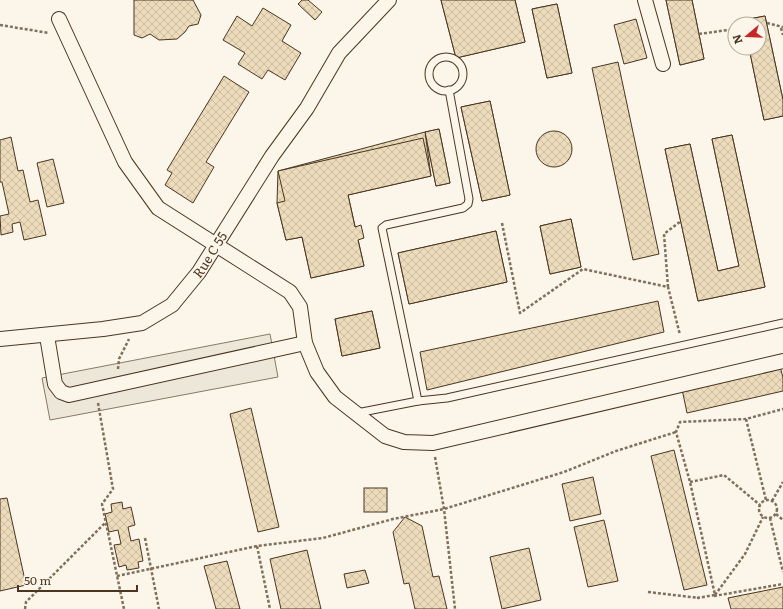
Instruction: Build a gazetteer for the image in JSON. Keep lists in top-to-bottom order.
{
  "streets": {
    "street": ["Rue C 55"]
  },
  "scale_bar": "50 m",
  "north": "left"
}
